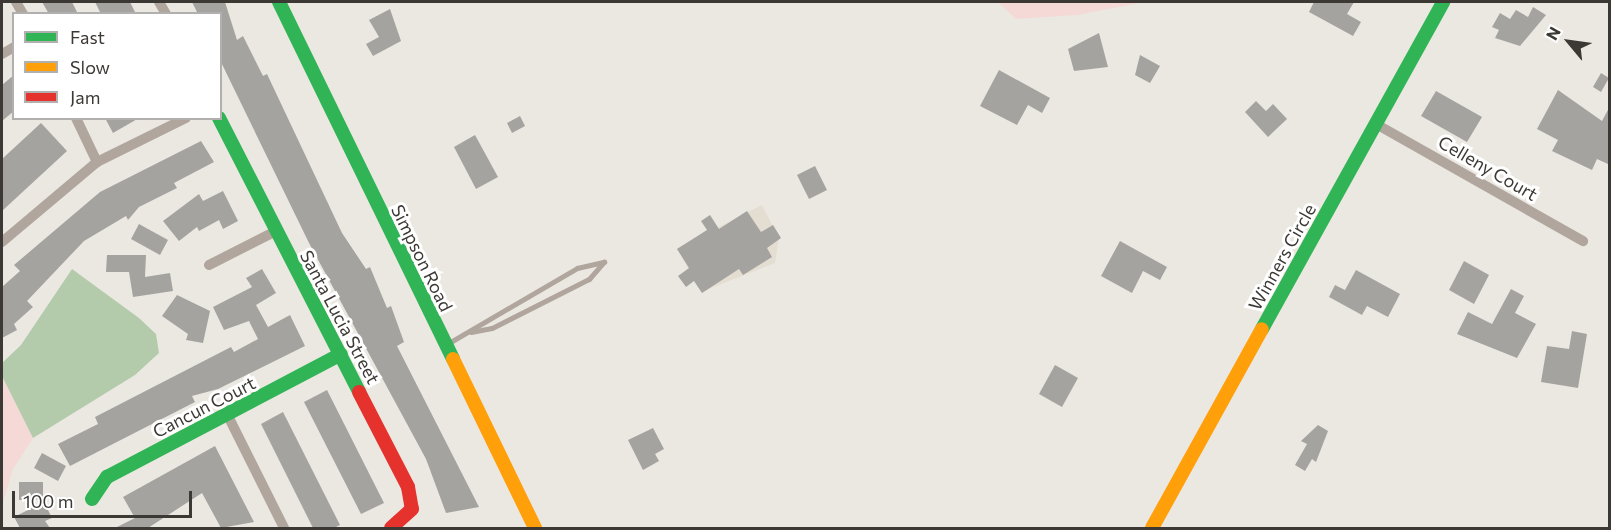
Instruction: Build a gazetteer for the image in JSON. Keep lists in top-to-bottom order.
{
  "streets": {
    "street": [
      "Celleny Court",
      "Winners Circle",
      "Simpson Road",
      "Santa Lucia Street",
      "Cancun Court"
    ]
  },
  "crossings": [
    ["Celleny Court", "Winners Circle"],
    ["Santa Lucia Street", "Cancun Court"]
  ],
  "legend": ["Fast", "Slow", "Jam"],
  "scale_bar": "100 m",
  "north": "top left"
}
